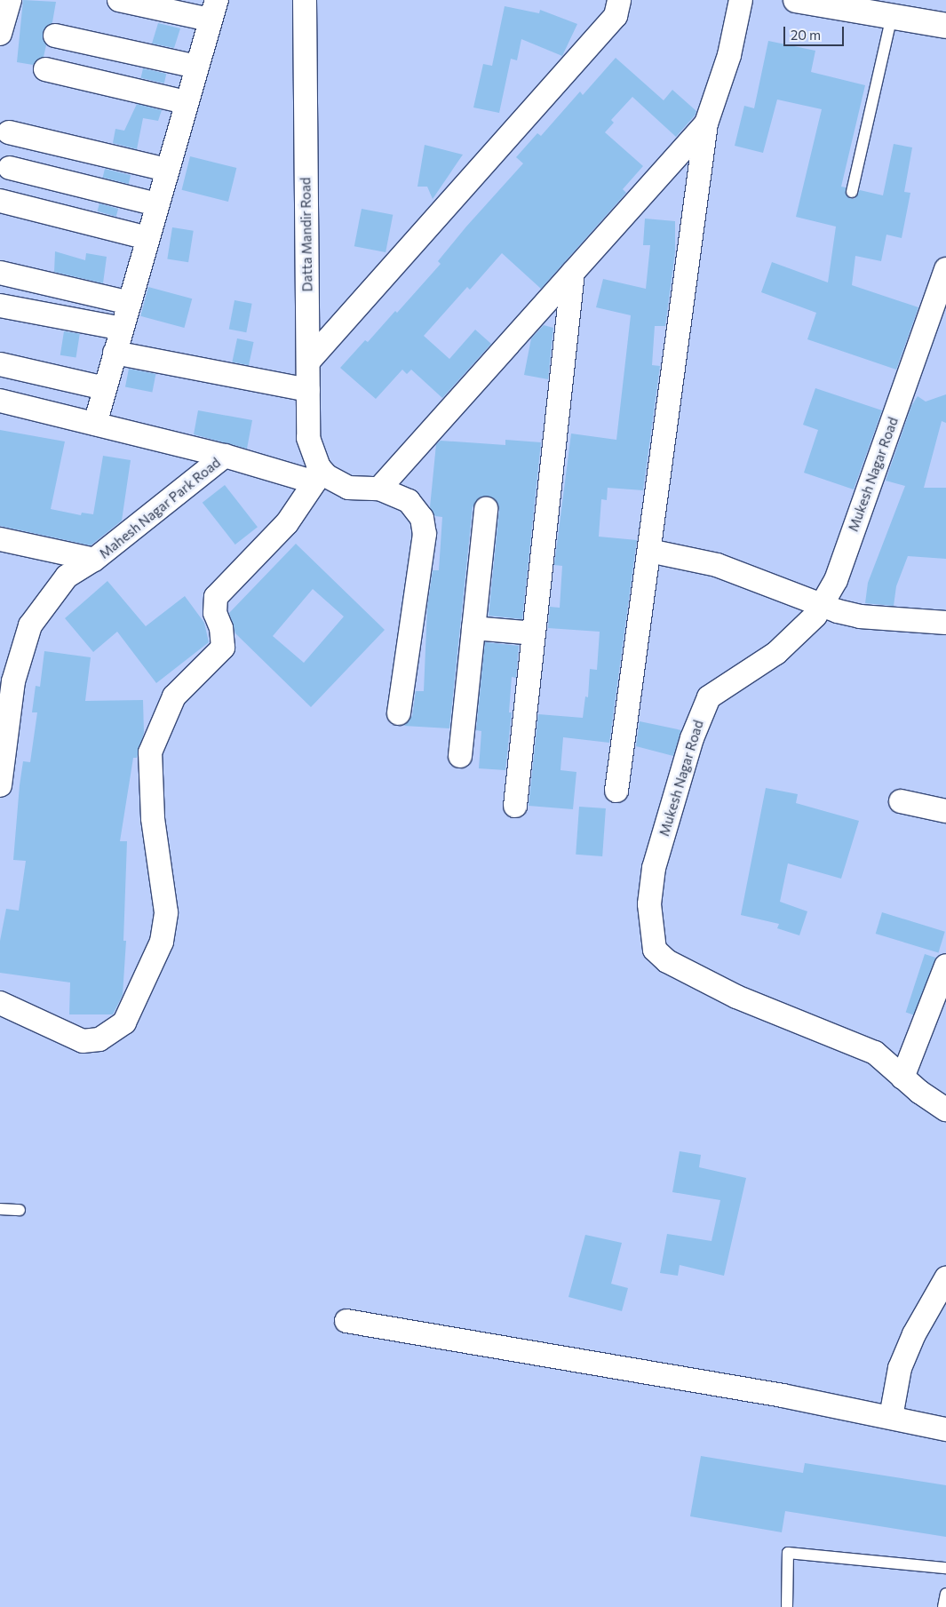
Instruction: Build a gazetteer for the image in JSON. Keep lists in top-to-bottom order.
{
  "streets": {
    "street": ["Datta Mandir Road", "Mukesh Nagar Road", "Mahesh Nagar Park Road"]
  },
  "scale_bar": "20 m"
}
